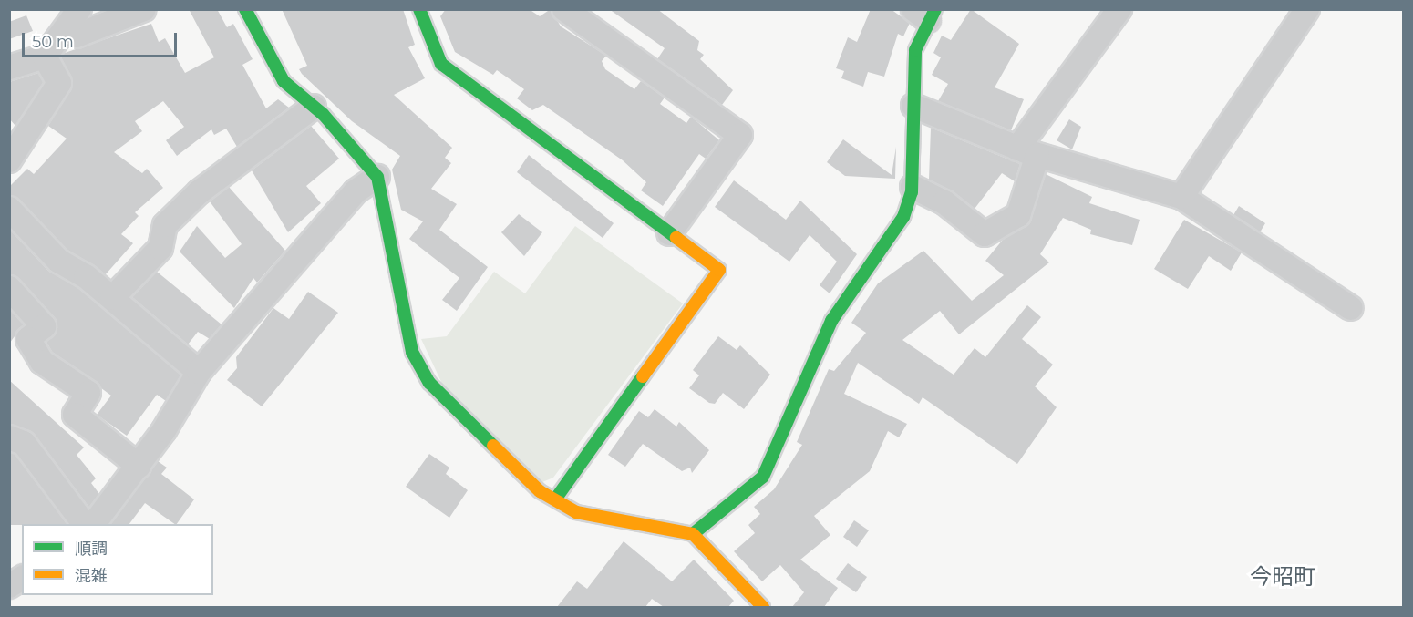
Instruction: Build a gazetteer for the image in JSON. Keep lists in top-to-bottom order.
{
  "districts": ["今昭町"],
  "legend": ["順調", "混雑"],
  "scale_bar": "50 m"
}
